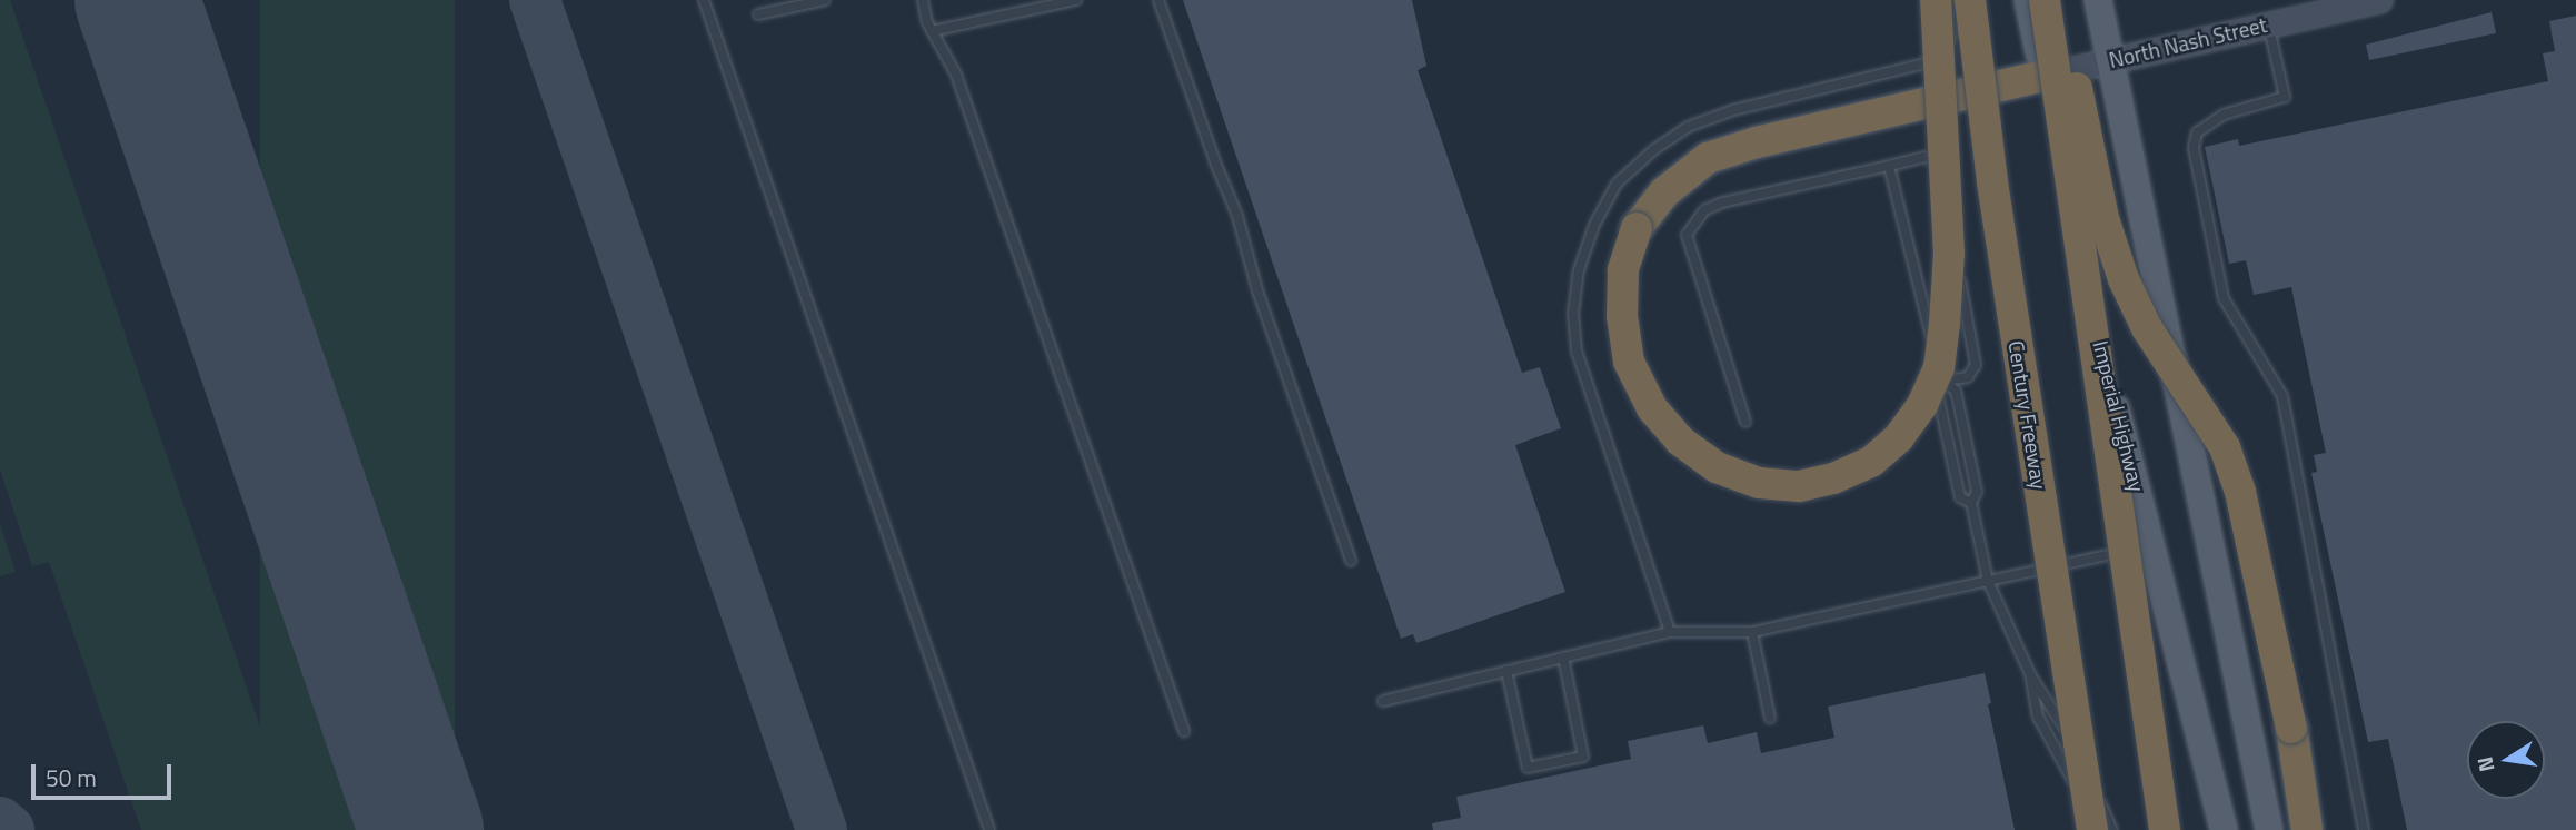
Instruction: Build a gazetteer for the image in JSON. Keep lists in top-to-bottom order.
{
  "streets": {
    "highway": ["Century Freeway"],
    "main road": ["Imperial Highway"],
    "street": ["North Nash Street"]
  },
  "crossings": [
    ["North Nash Street", "Imperial Highway"]
  ],
  "scale_bar": "50 m",
  "north": "left"
}
